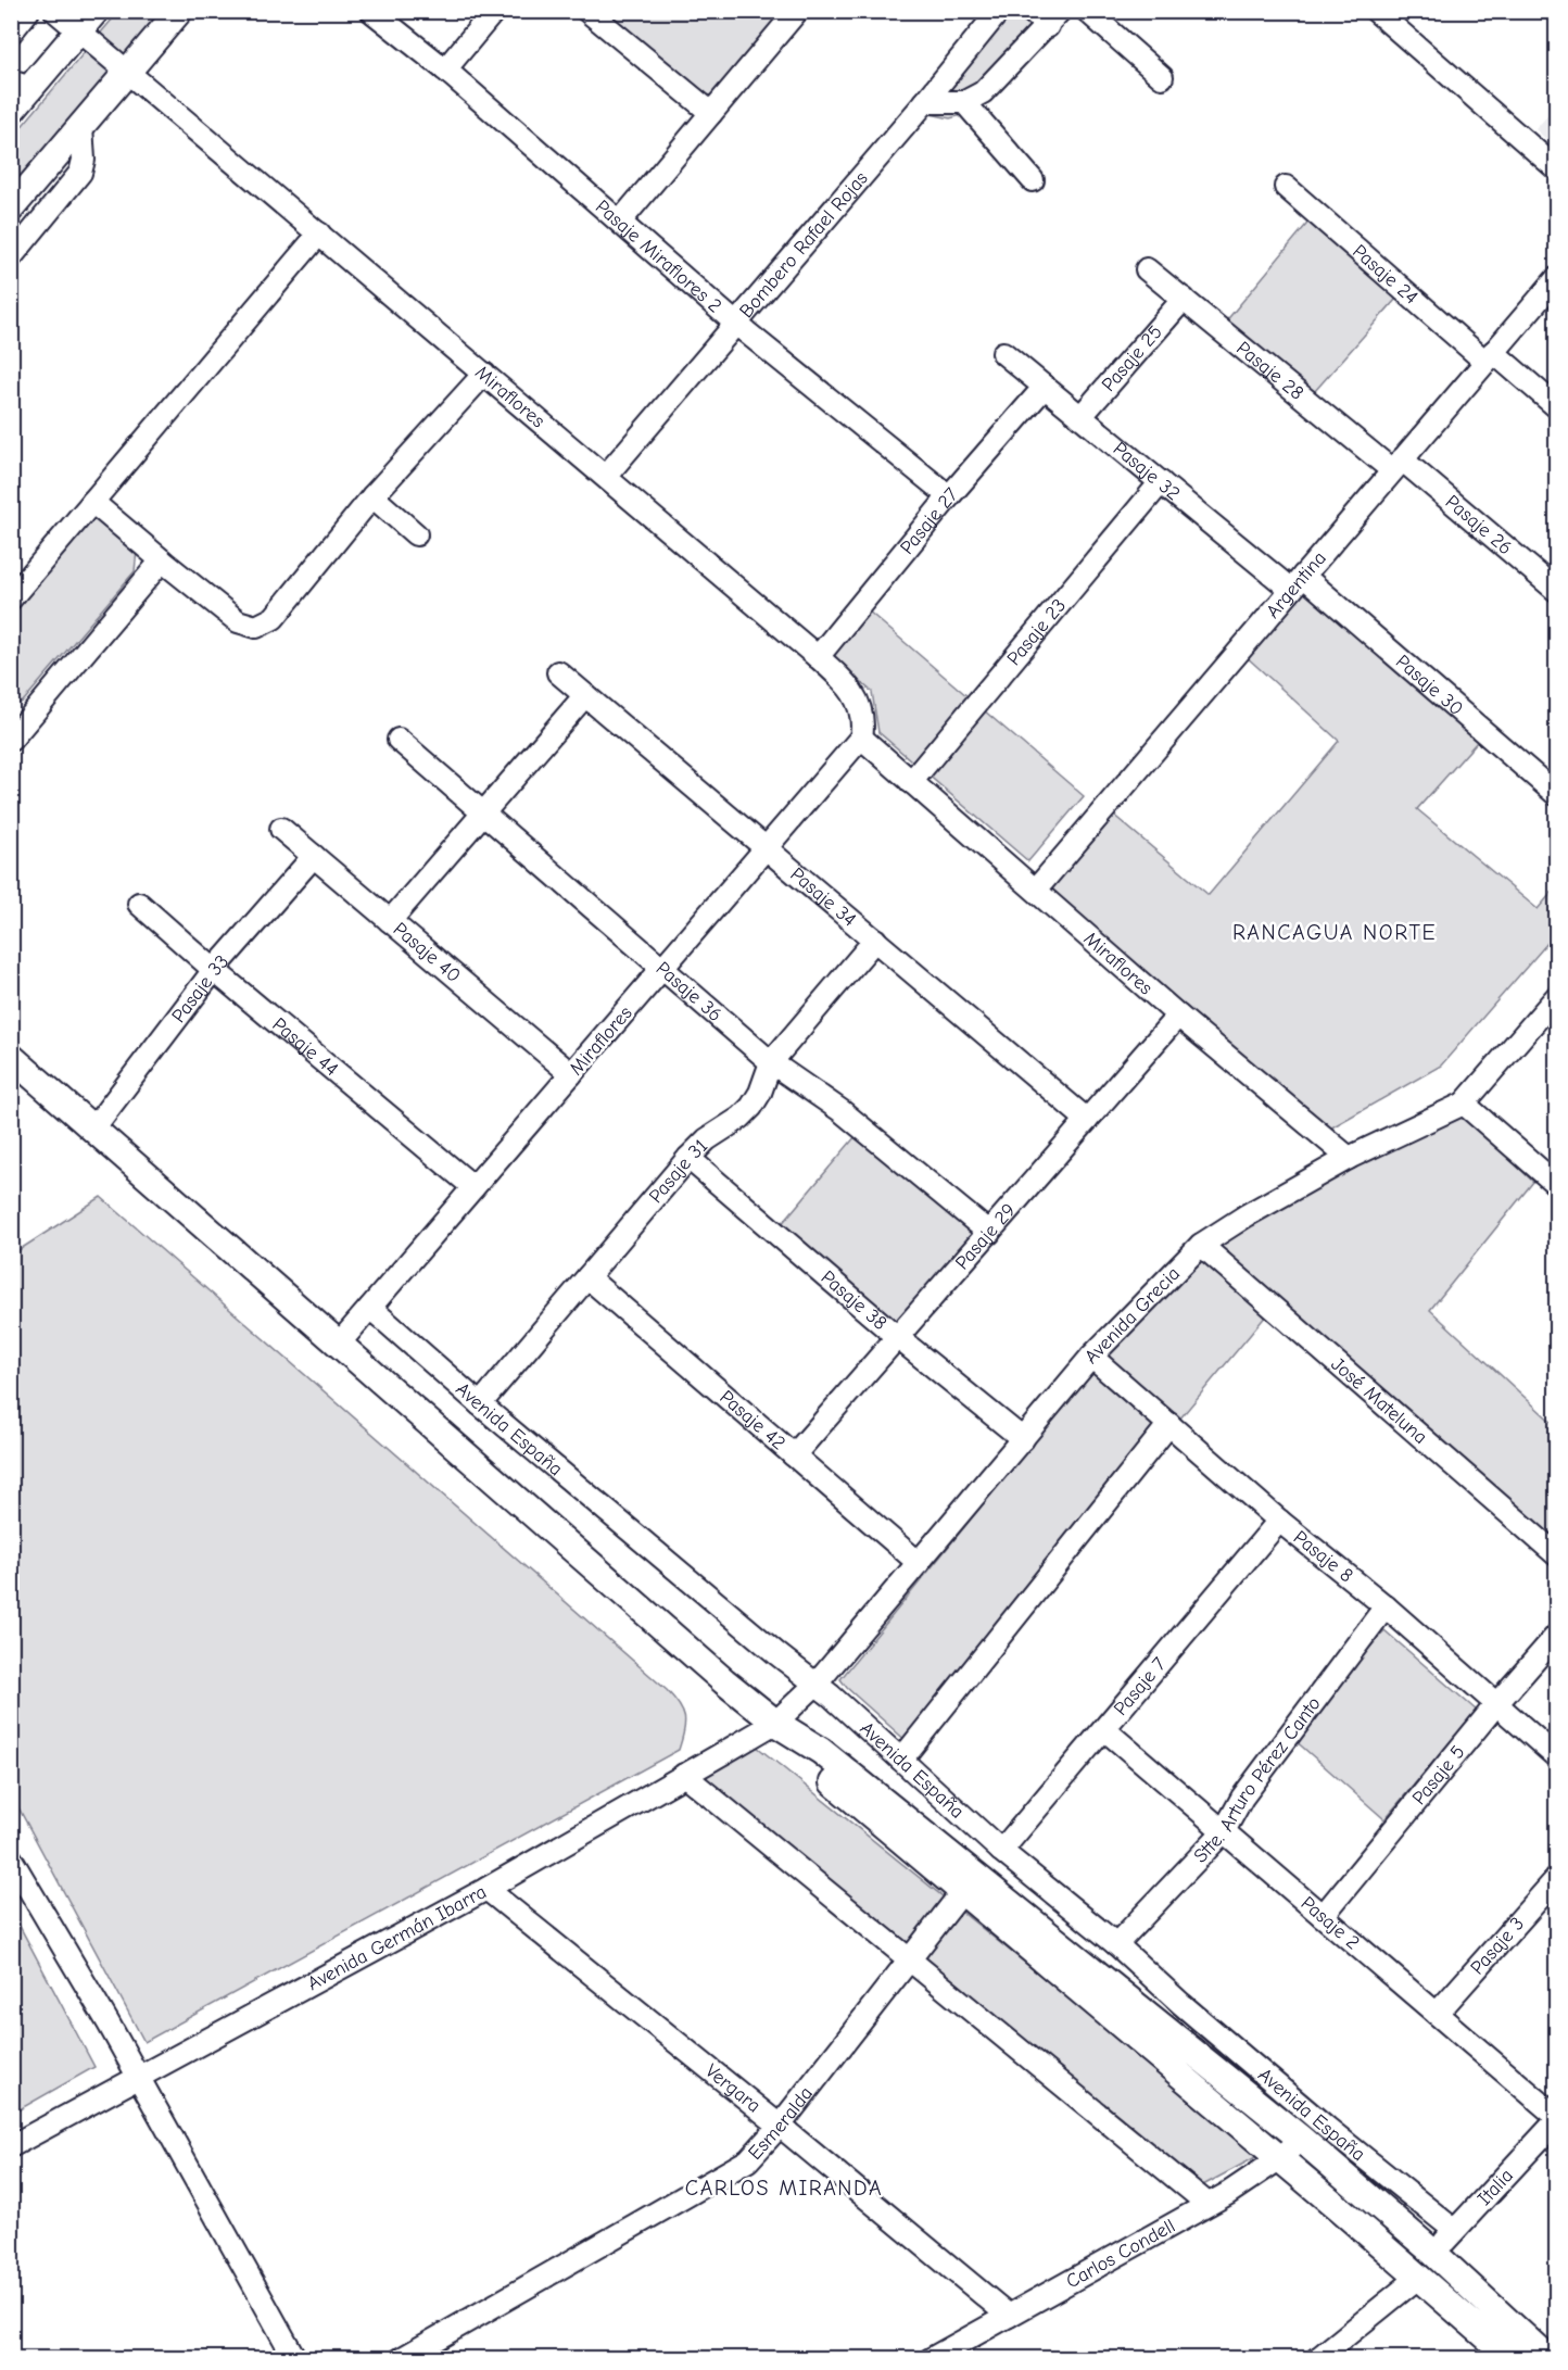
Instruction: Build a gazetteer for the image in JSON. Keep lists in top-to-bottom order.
{
  "streets": {
    "main road": ["Avenida España"],
    "street": [
      "Bombero Rafael Rojas",
      "Pasaje Miraflores 2",
      "Pasaje 24",
      "Pasaje 25",
      "Pasaje 28",
      "Miraflores",
      "Pasaje 32",
      "Pasaje 27",
      "Pasaje 26",
      "Argentina",
      "Pasaje 23",
      "Pasaje 30",
      "Pasaje 34",
      "Pasaje 40",
      "Pasaje 33",
      "Pasaje 36",
      "Pasaje 44",
      "Pasaje 31",
      "Pasaje 29",
      "Pasaje 38",
      "Avenida Grecia",
      "José Mateluna",
      "Pasaje 42",
      "Pasaje 8",
      "Pasaje 7",
      "Pasaje 5",
      "Stte. Arturo Pérez Canto",
      "Pasaje 2",
      "Avenida Germán Ibarra",
      "Pasaje 3",
      "Vergara",
      "Esmeralda",
      "Italia",
      "Carlos Condell"
    ]
  },
  "crossings": [
    ["Bombero Rafael Rojas", "Pasaje Miraflores 2"],
    ["Bombero Rafael Rojas", "Miraflores"],
    ["Pasaje Miraflores 2", "Pasaje 27"],
    ["Pasaje 24", "Argentina"],
    ["Pasaje 25", "Pasaje 28"],
    ["Pasaje 25", "Pasaje 32"],
    ["Pasaje 28", "Pasaje 26"],
    ["Pasaje 28", "Argentina"],
    ["Miraflores", "Pasaje 27"],
    ["Miraflores", "Argentina"],
    ["Miraflores", "Pasaje 23"],
    ["Miraflores", "Pasaje 34"],
    ["Miraflores", "Pasaje 40"],
    ["Miraflores", "Pasaje 36"],
    ["Miraflores", "Pasaje 44"],
    ["Miraflores", "Pasaje 29"],
    ["Miraflores", "Avenida Grecia"],
    ["Miraflores", "Avenida España"],
    ["Pasaje 32", "Pasaje 27"],
    ["Pasaje 32", "Argentina"],
    ["Pasaje 32", "Pasaje 23"],
    ["Pasaje 32", "Pasaje 30"],
    ["Pasaje 26", "Argentina"],
    ["Argentina", "Pasaje 30"],
    ["Pasaje 34", "Pasaje 31"],
    ["Pasaje 34", "Pasaje 29"],
    ["Pasaje 40", "Pasaje 33"],
    ["Pasaje 33", "Pasaje 44"],
    ["Pasaje 33", "Avenida España"],
    ["Pasaje 36", "Pasaje 31"],
    ["Pasaje 36", "Pasaje 29"],
    ["Pasaje 31", "Pasaje 38"],
    ["Pasaje 31", "Pasaje 42"],
    ["Pasaje 31", "Avenida España"],
    ["Pasaje 29", "Pasaje 38"],
    ["Pasaje 29", "Pasaje 42"],
    ["Pasaje 38", "Avenida Grecia"],
    ["Avenida Grecia", "José Mateluna"],
    ["Avenida Grecia", "Pasaje 42"],
    ["Avenida Grecia", "Avenida España"],
    ["Avenida Grecia", "Pasaje 8"],
    ["Avenida Grecia", "Avenida Germán Ibarra"],
    ["Avenida España", "Pasaje 7"],
    ["Avenida España", "Stte. Arturo Pérez Canto"],
    ["Avenida España", "Avenida Germán Ibarra"],
    ["Avenida España", "Esmeralda"],
    ["Avenida España", "Italia"],
    ["Avenida España", "Carlos Condell"],
    ["Pasaje 8", "Pasaje 7"],
    ["Pasaje 8", "Pasaje 5"],
    ["Pasaje 8", "Stte. Arturo Pérez Canto"],
    ["Pasaje 7", "Pasaje 2"],
    ["Pasaje 5", "Pasaje 2"],
    ["Stte. Arturo Pérez Canto", "Pasaje 2"],
    ["Pasaje 2", "Pasaje 3"],
    ["Pasaje 2", "Italia"],
    ["Avenida Germán Ibarra", "Vergara"],
    ["Vergara", "Esmeralda"],
    ["Vergara", "Carlos Condell"]
  ],
  "districts": ["RANCAGUA NORTE", "CARLOS MIRANDA"]
}
